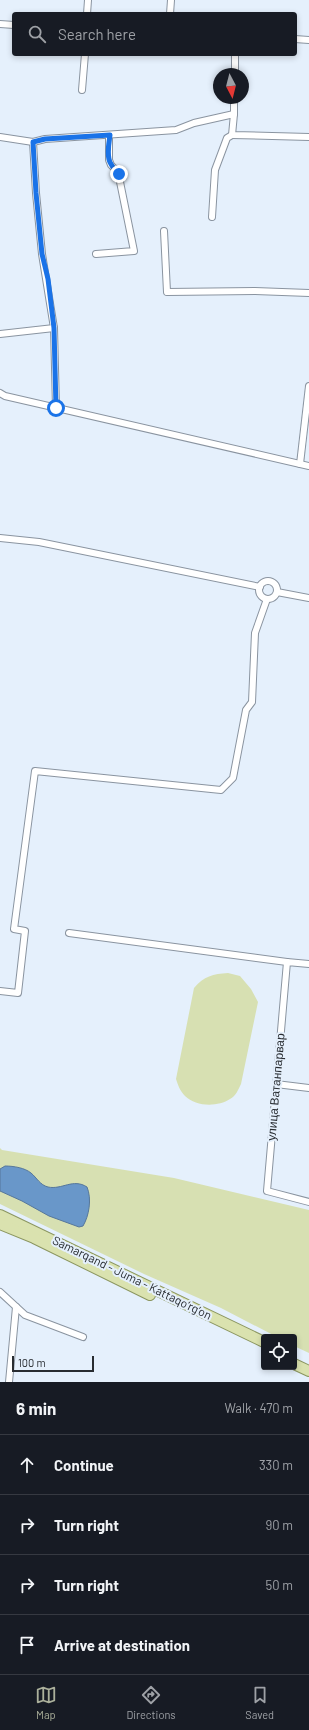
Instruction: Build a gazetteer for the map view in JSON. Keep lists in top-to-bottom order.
{
  "streets": {
    "main road": ["Samarqand - Juma - Kattaqo‘rg‘on"],
    "street": ["улица Ватанпарвар"]
  },
  "scale_bar": "100 m",
  "north": "bottom",
  "page": {
    "search": "Search here",
    "scale": "100 m",
    "heading": ["6 min", "Walk · 470 m"],
    "list": [
      ["Continue", "330 m"],
      ["Turn right", "90 m"],
      ["Turn right", "50 m"],
      "Arrive at destination"
    ],
    "nav": ["Map", "Directions", "Saved"]
  }
}
